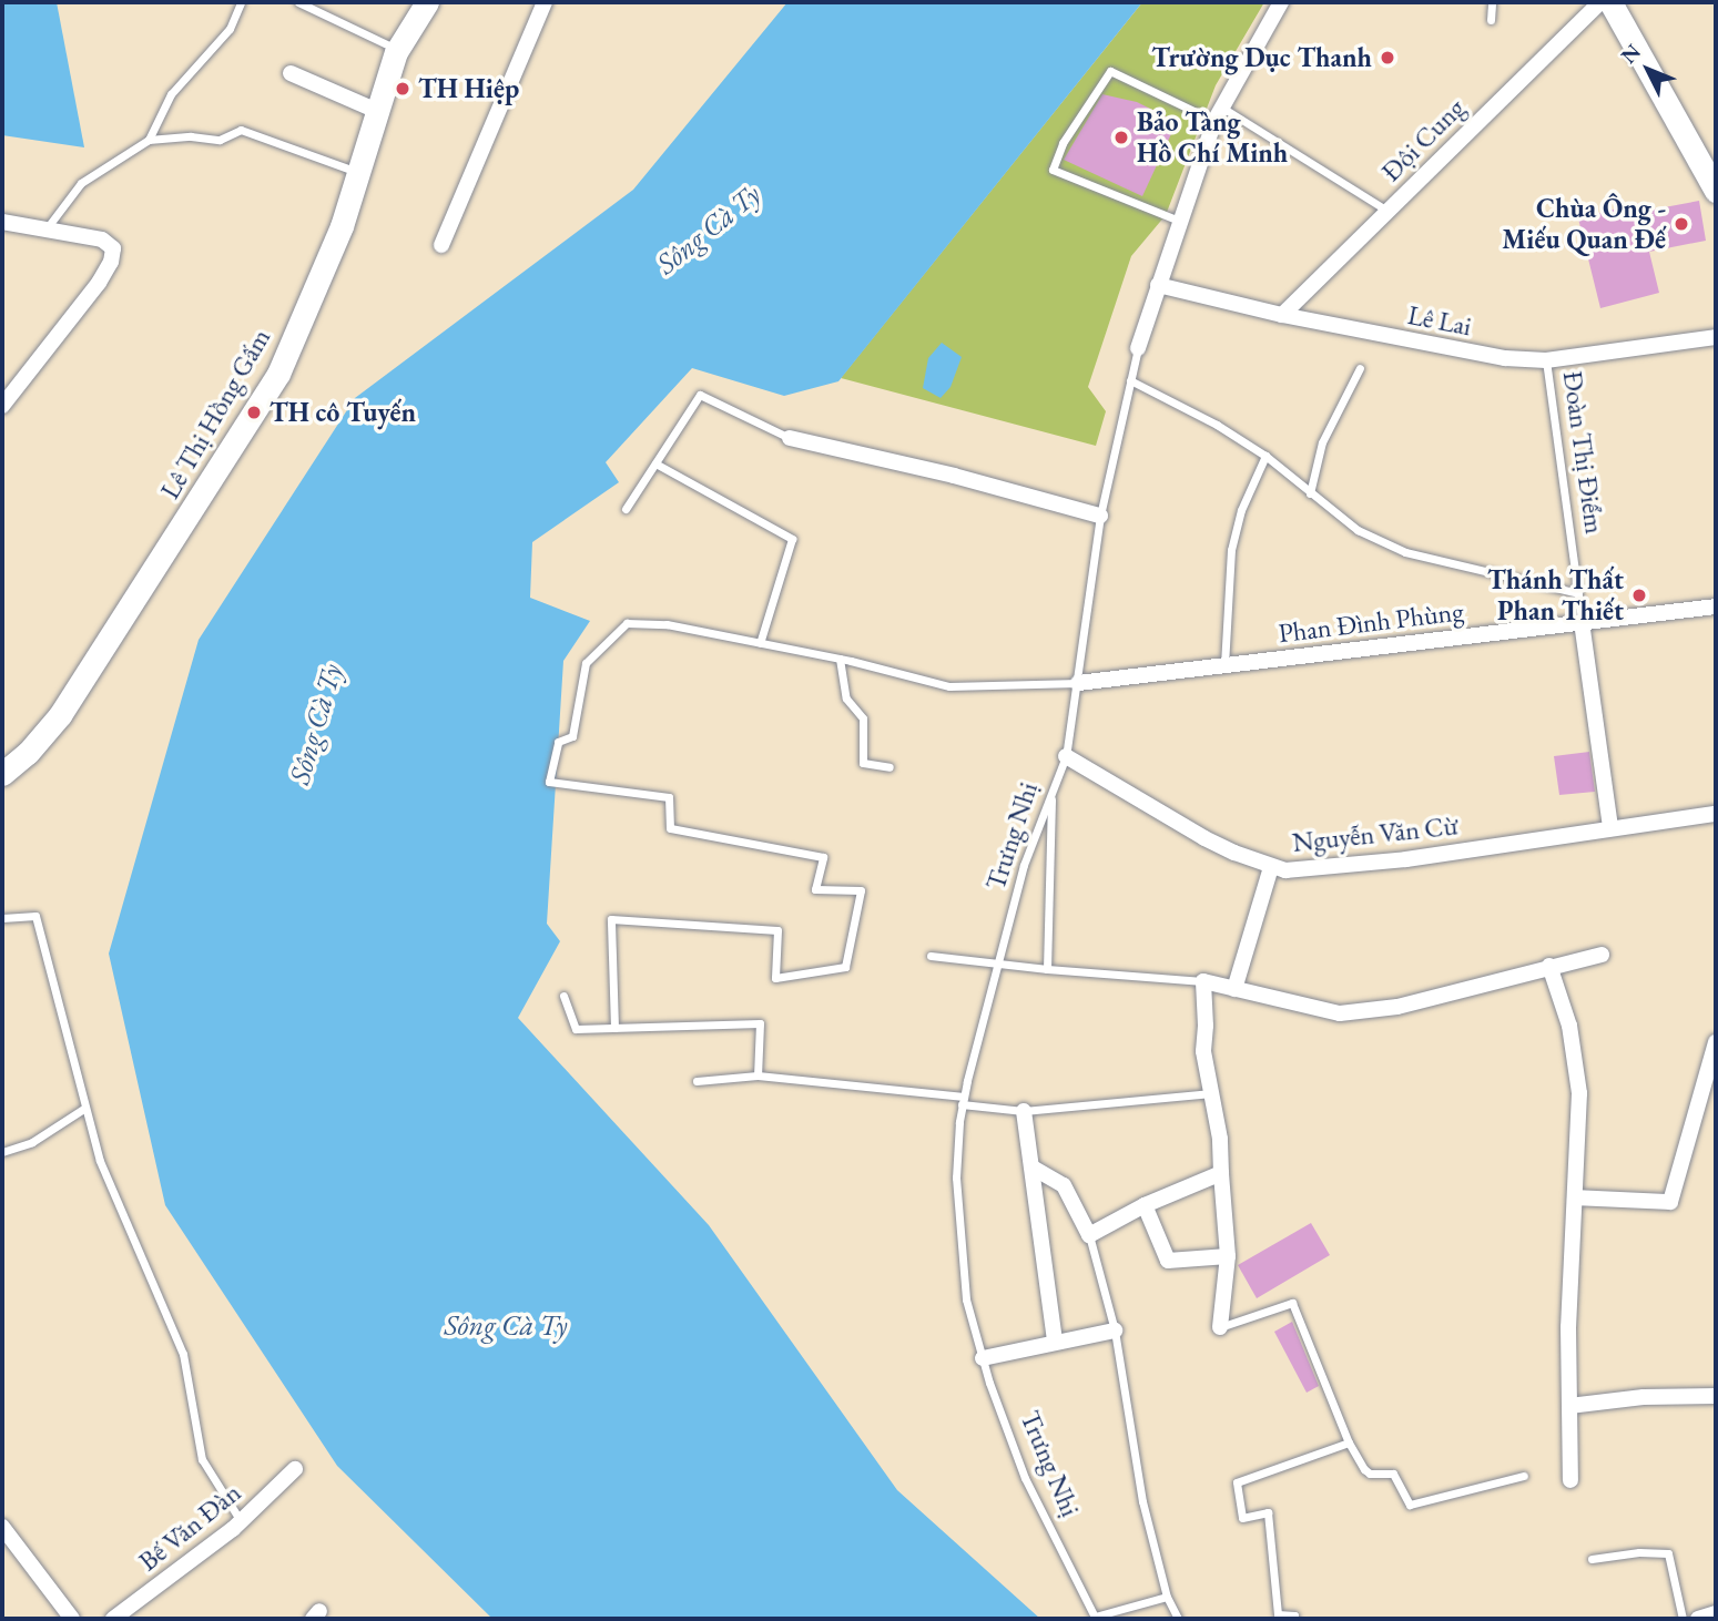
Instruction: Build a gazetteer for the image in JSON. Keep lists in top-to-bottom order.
{
  "streets": {
    "street": [
      "Đội Cung",
      "Lê Lai",
      "Lê Thị Hồng Gấm",
      "Đoàn Thị Điểm",
      "Phan Đình Phùng",
      "Nguyễn Văn Cừ",
      "Trưng Nhị",
      "Bế Văn Đàn"
    ]
  },
  "crossings": [
    ["Đội Cung", "Lê Lai"],
    ["Lê Lai", "Đoàn Thị Điểm"],
    ["Lê Lai", "Trưng Nhị"],
    ["Đoàn Thị Điểm", "Phan Đình Phùng"],
    ["Đoàn Thị Điểm", "Nguyễn Văn Cừ"],
    ["Phan Đình Phùng", "Trưng Nhị"],
    ["Nguyễn Văn Cừ", "Trưng Nhị"]
  ],
  "water": ["Sông Cà Ty"],
  "places": [
    "Trường Dục Thanh",
    "TH Hiệp",
    "Bảo Tàng Hồ Chí Minh",
    "Chùa Ông - Miếu Quan Đế",
    "TH cô Tuyến",
    "Thánh Thất Phan Thiết"
  ],
  "north": "top left"
}
